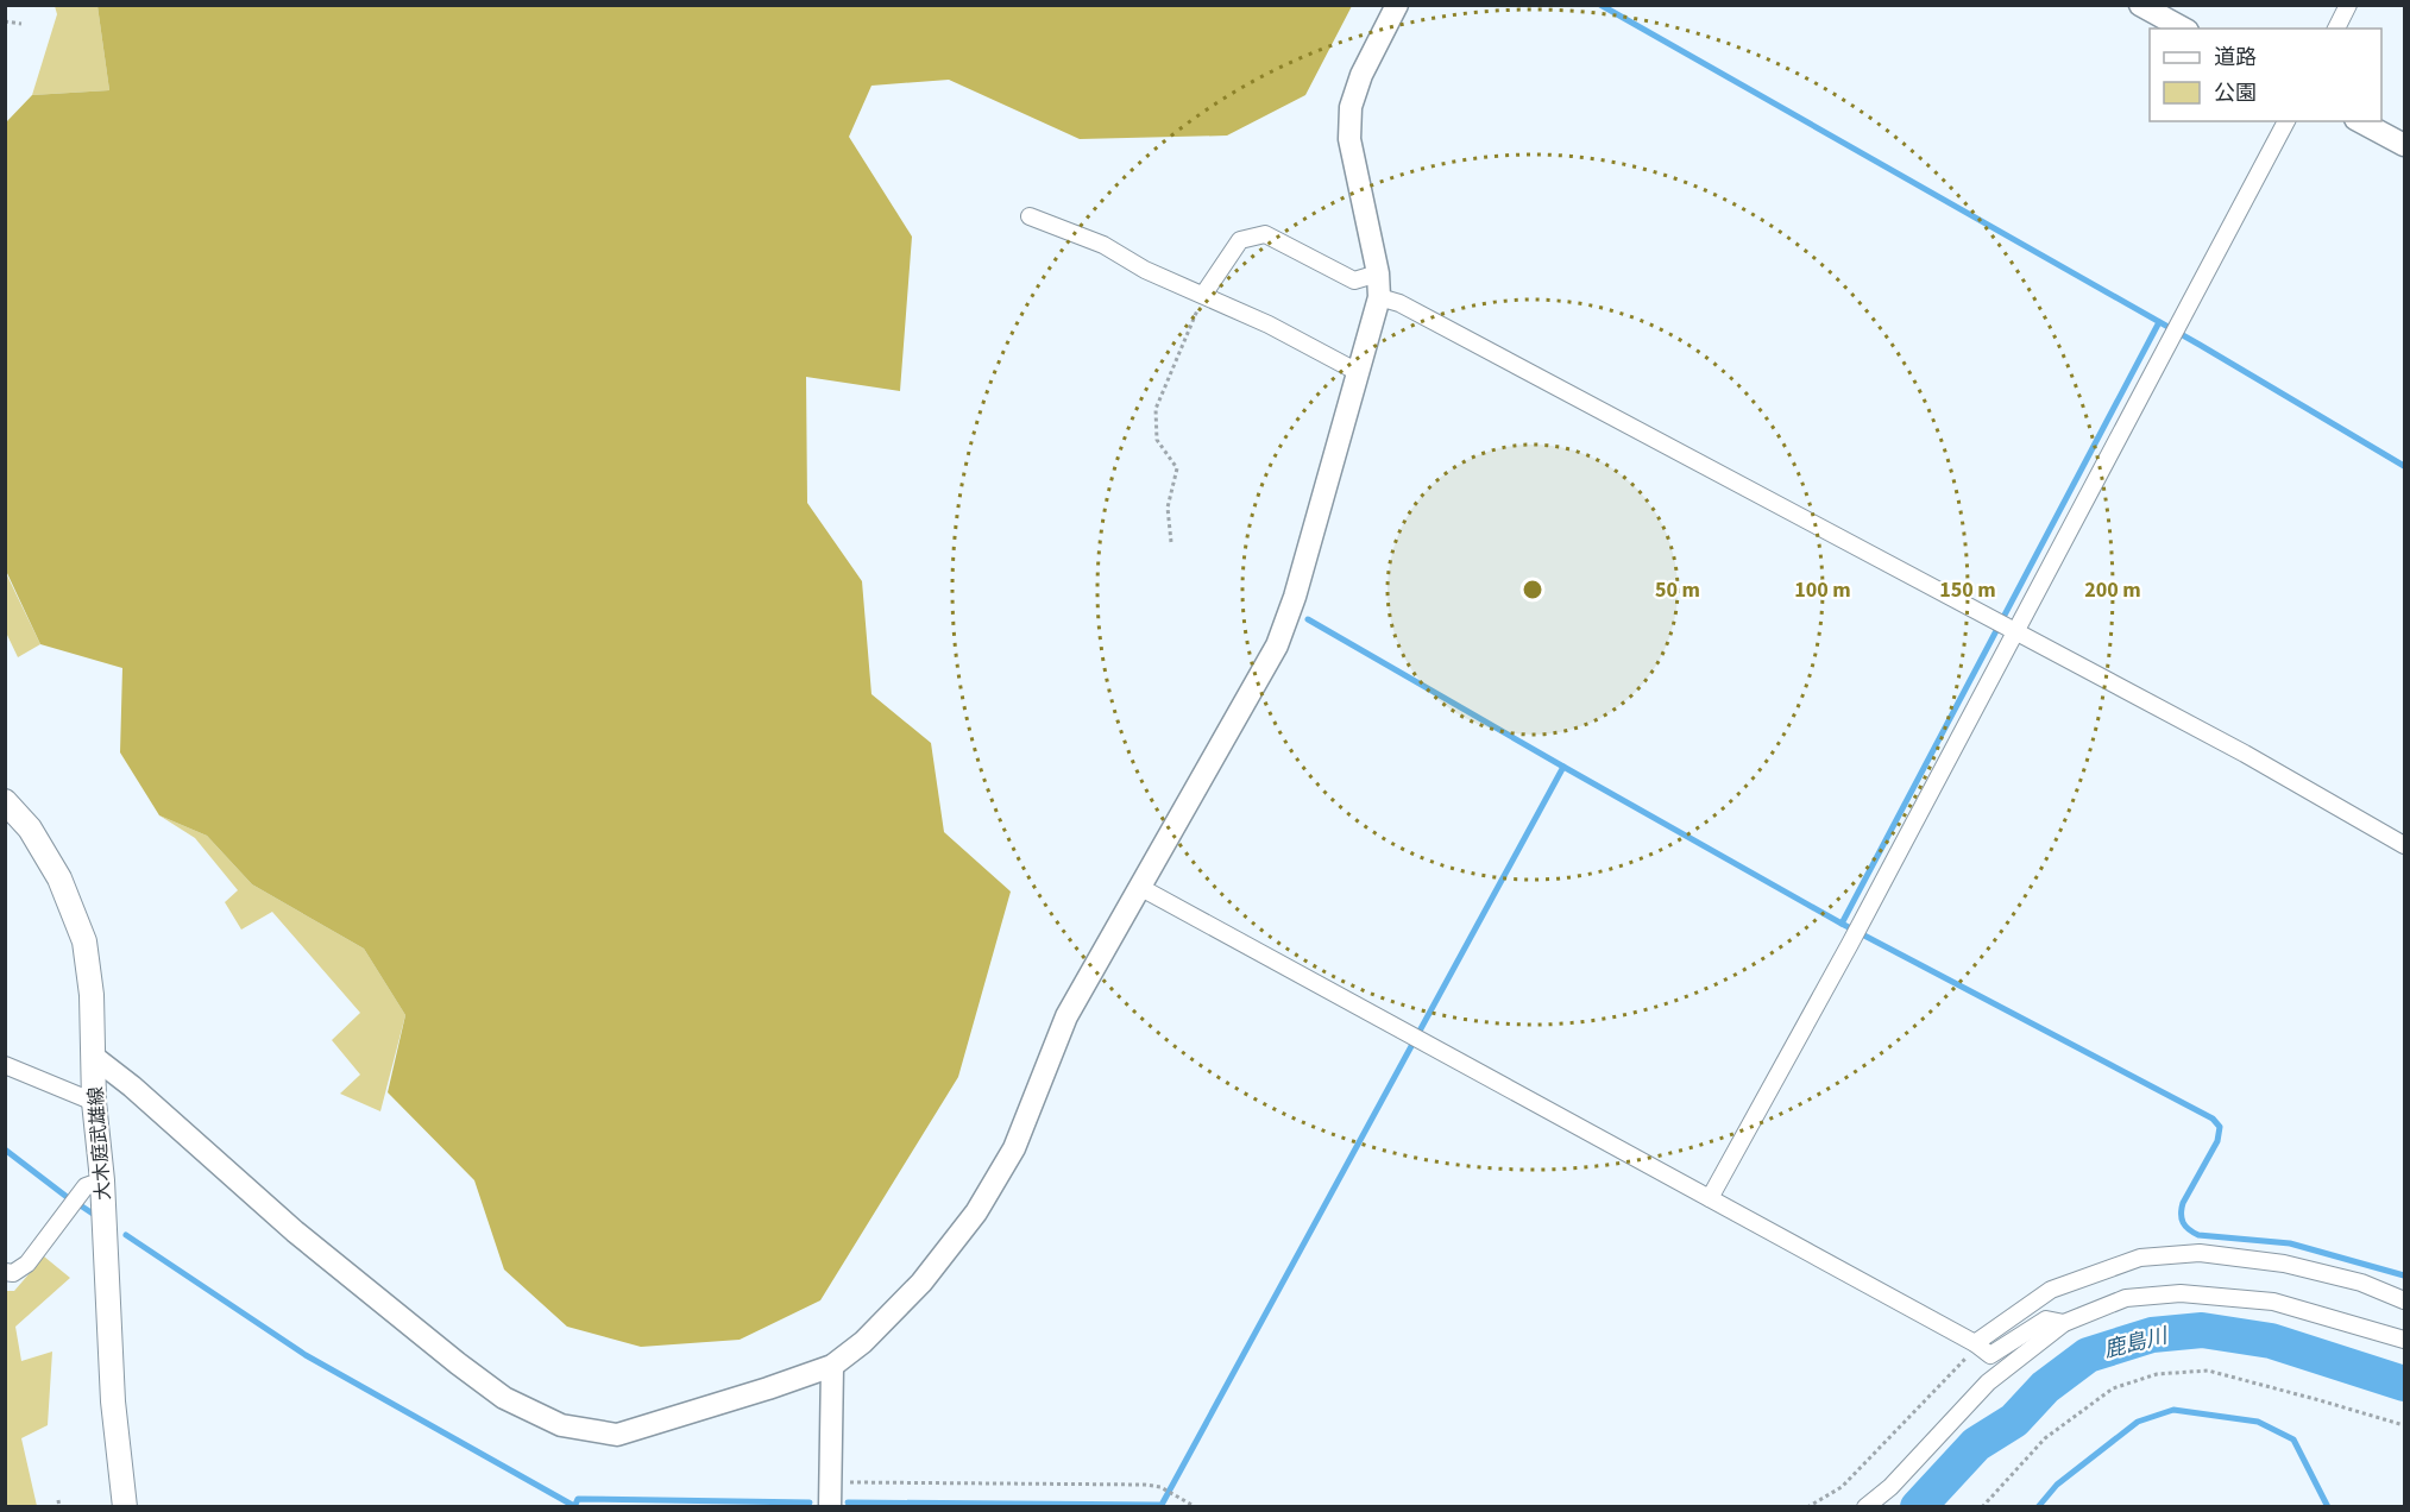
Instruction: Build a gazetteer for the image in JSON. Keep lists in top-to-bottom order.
{
  "streets": {
    "main road": ["大木庭武雄線"]
  },
  "water": ["鹿島川"],
  "legend": ["道路", "公園"],
  "rings": [
    "50 m",
    "100 m",
    "150 m",
    "200 m"
  ]
}
